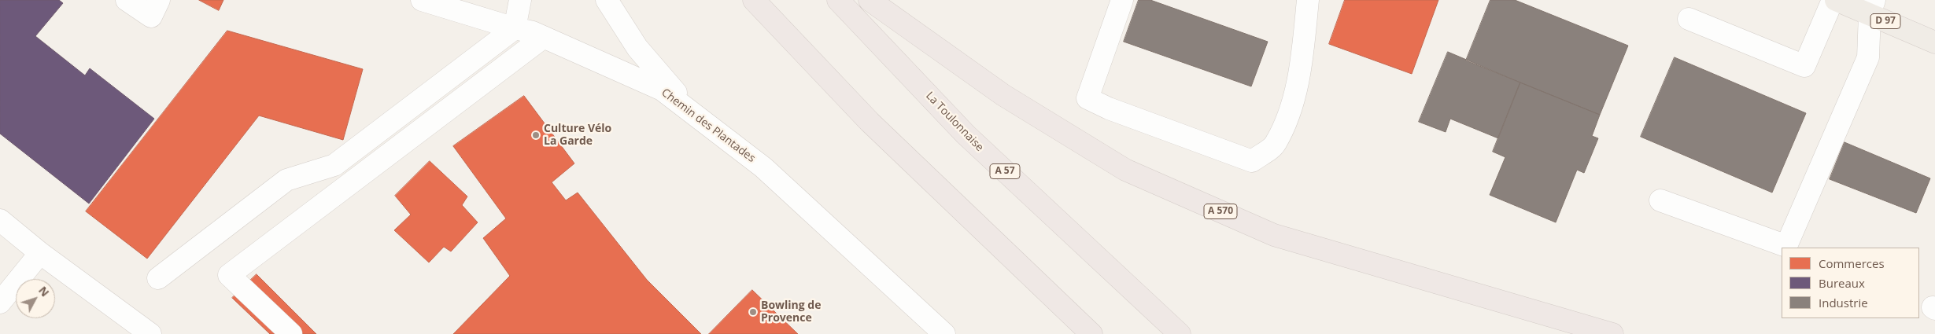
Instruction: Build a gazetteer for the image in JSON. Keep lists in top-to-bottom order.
{
  "streets": {
    "highway": ["La Toulonnaise", "A 57", "A 570"],
    "main road": ["D 97"],
    "street": ["Chemin des Plantades"]
  },
  "places": ["Culture Vélo La Garde", "Bowling de Provence"],
  "legend": ["Commerces", "Bureaux", "Industrie"],
  "north": "top right"
}
